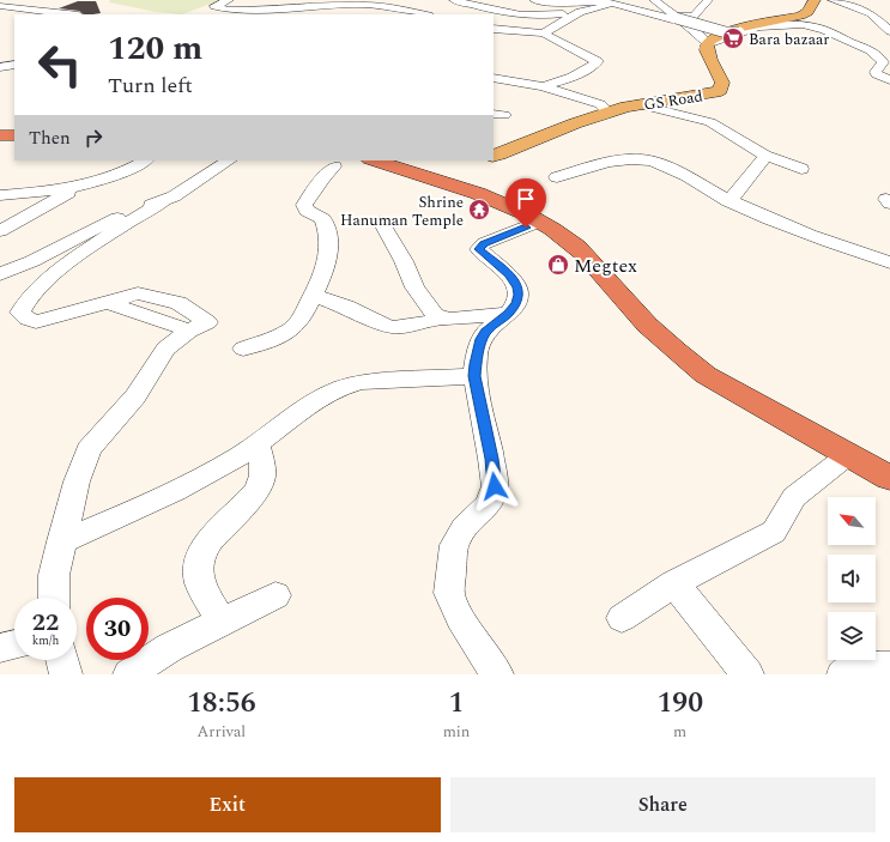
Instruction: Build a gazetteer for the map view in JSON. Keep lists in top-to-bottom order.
{
  "streets": {
    "main road": ["GS Road"]
  },
  "places": {
    "supermarket": ["Bara bazaar"],
    "temple": ["Shrine Hanuman Temple"],
    "shop": ["Megtex"]
  },
  "north": "top left",
  "page": {
    "turn": ["120 m", "Turn left"],
    "then": "Then",
    "speed": "22 km/h",
    "limit": "30",
    "eta": [
      "18:56",
      "Arrival",
      "1",
      "min",
      "190",
      "m"
    ],
    "buttons": ["Exit", "Share"]
  }
}
